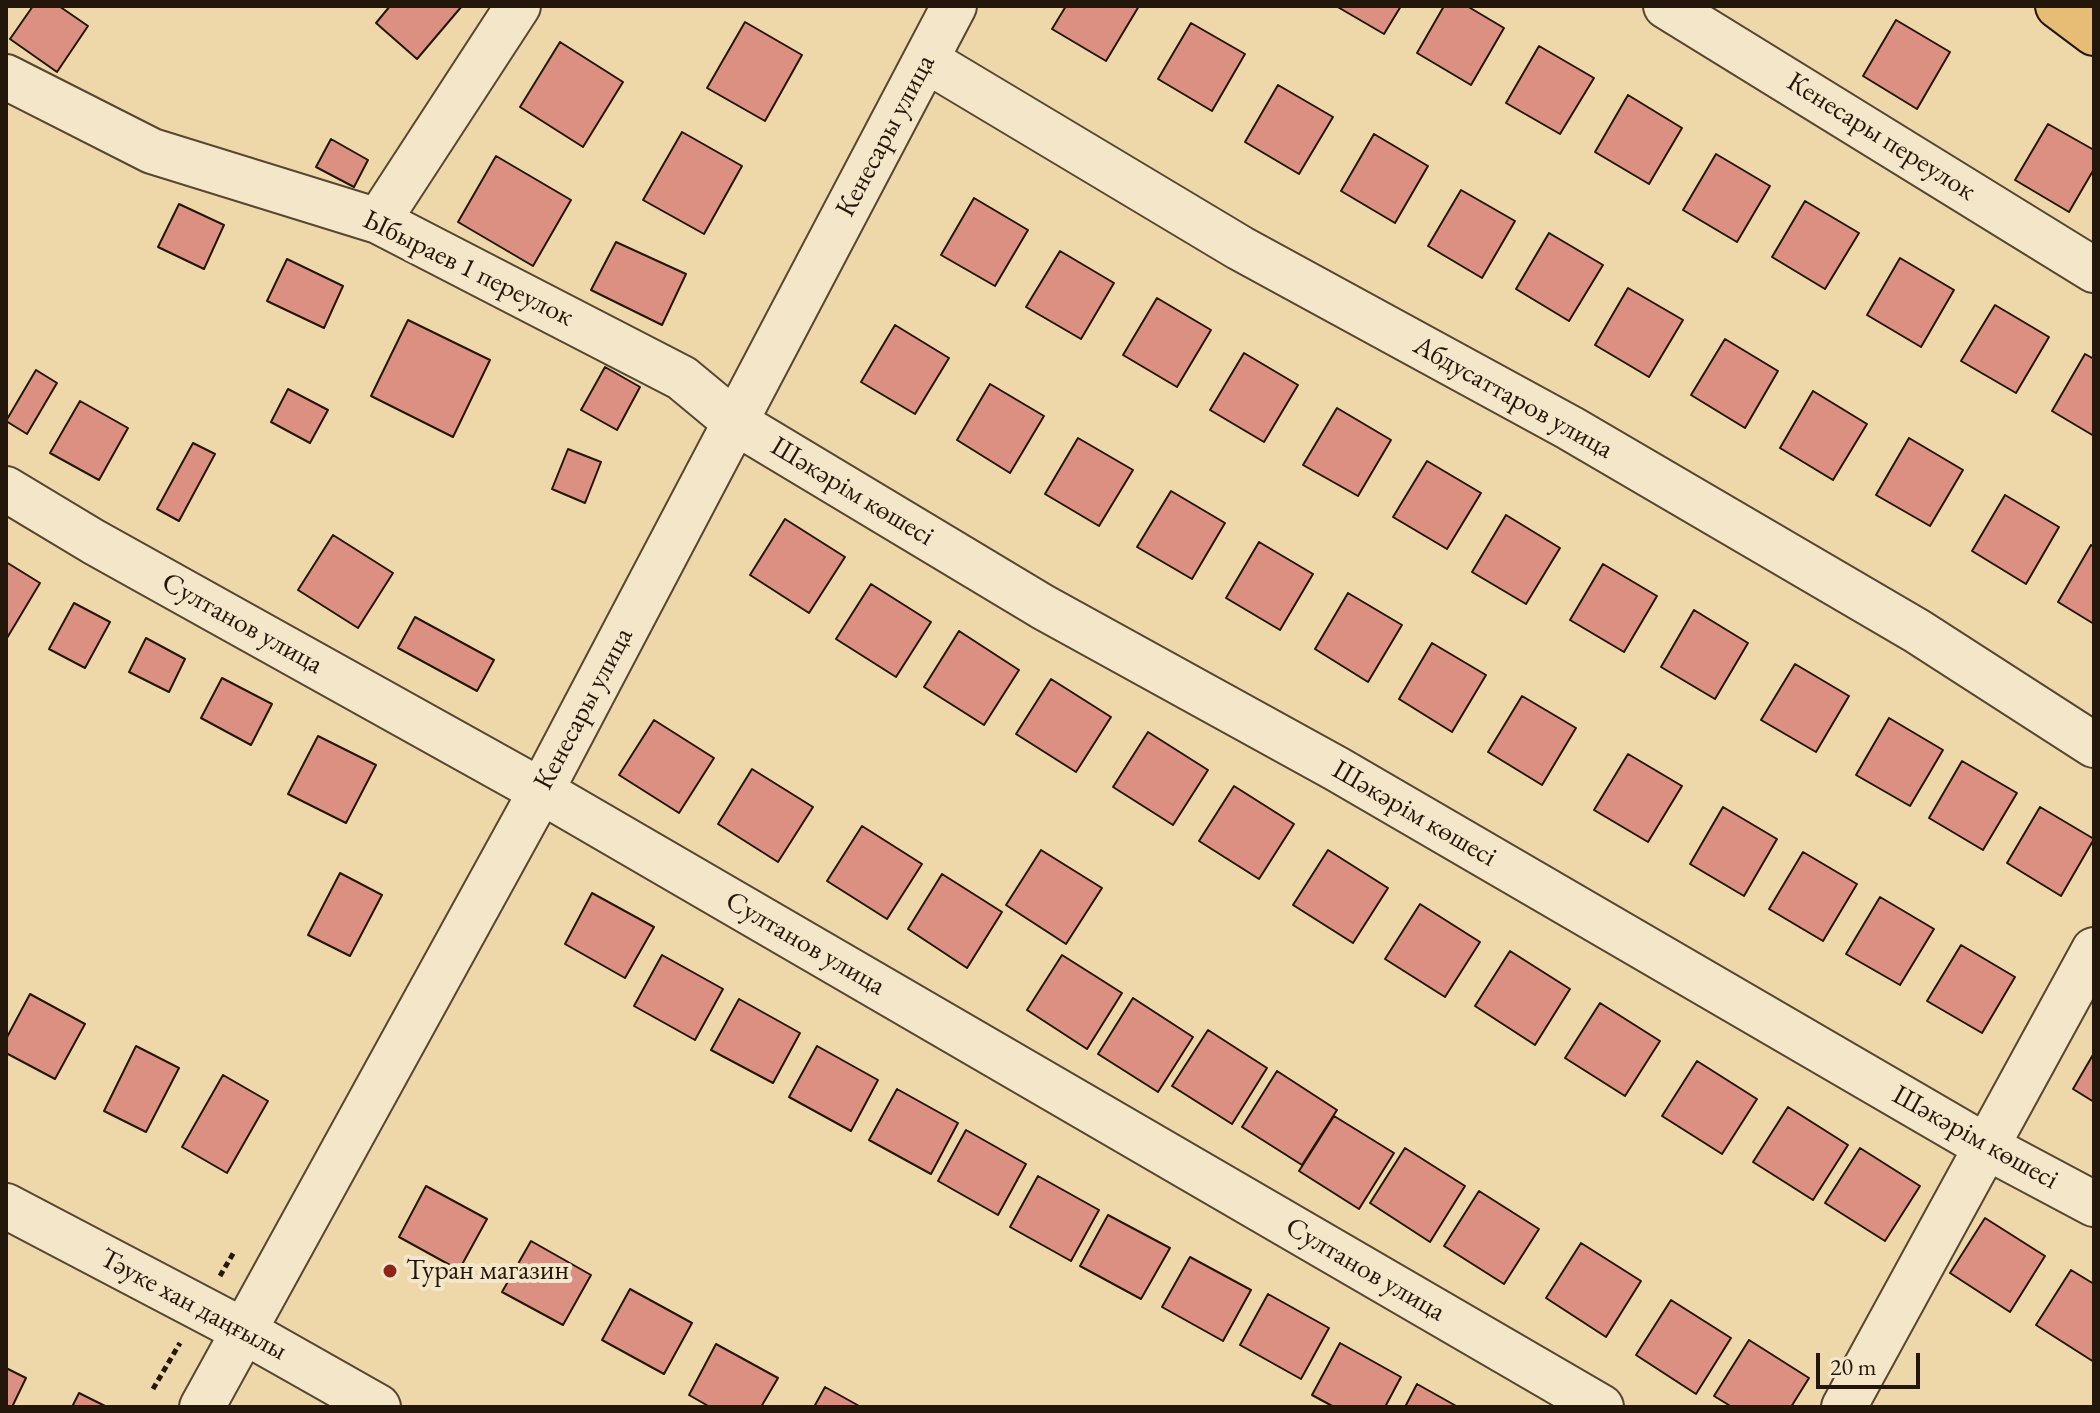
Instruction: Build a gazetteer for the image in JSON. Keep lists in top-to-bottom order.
{
  "streets": {
    "street": [
      "Кенесары улица",
      "Кенесары переулок",
      "Ыбыраев 1 переулок",
      "Абдусаттаров улица",
      "Шәкәрім көшесі",
      "Султанов улица",
      "Тәуке хан даңғылы"
    ]
  },
  "crossings": [
    ["Кенесары улица", "Ыбыраев 1 переулок"],
    ["Кенесары улица", "Абдусаттаров улица"],
    ["Кенесары улица", "Шәкәрім көшесі"],
    ["Кенесары улица", "Султанов улица"],
    ["Кенесары улица", "Тәуке хан даңғылы"],
    ["Ыбыраев 1 переулок", "Шәкәрім көшесі"]
  ],
  "places": ["Туран магазин"],
  "scale_bar": "20 m"
}
